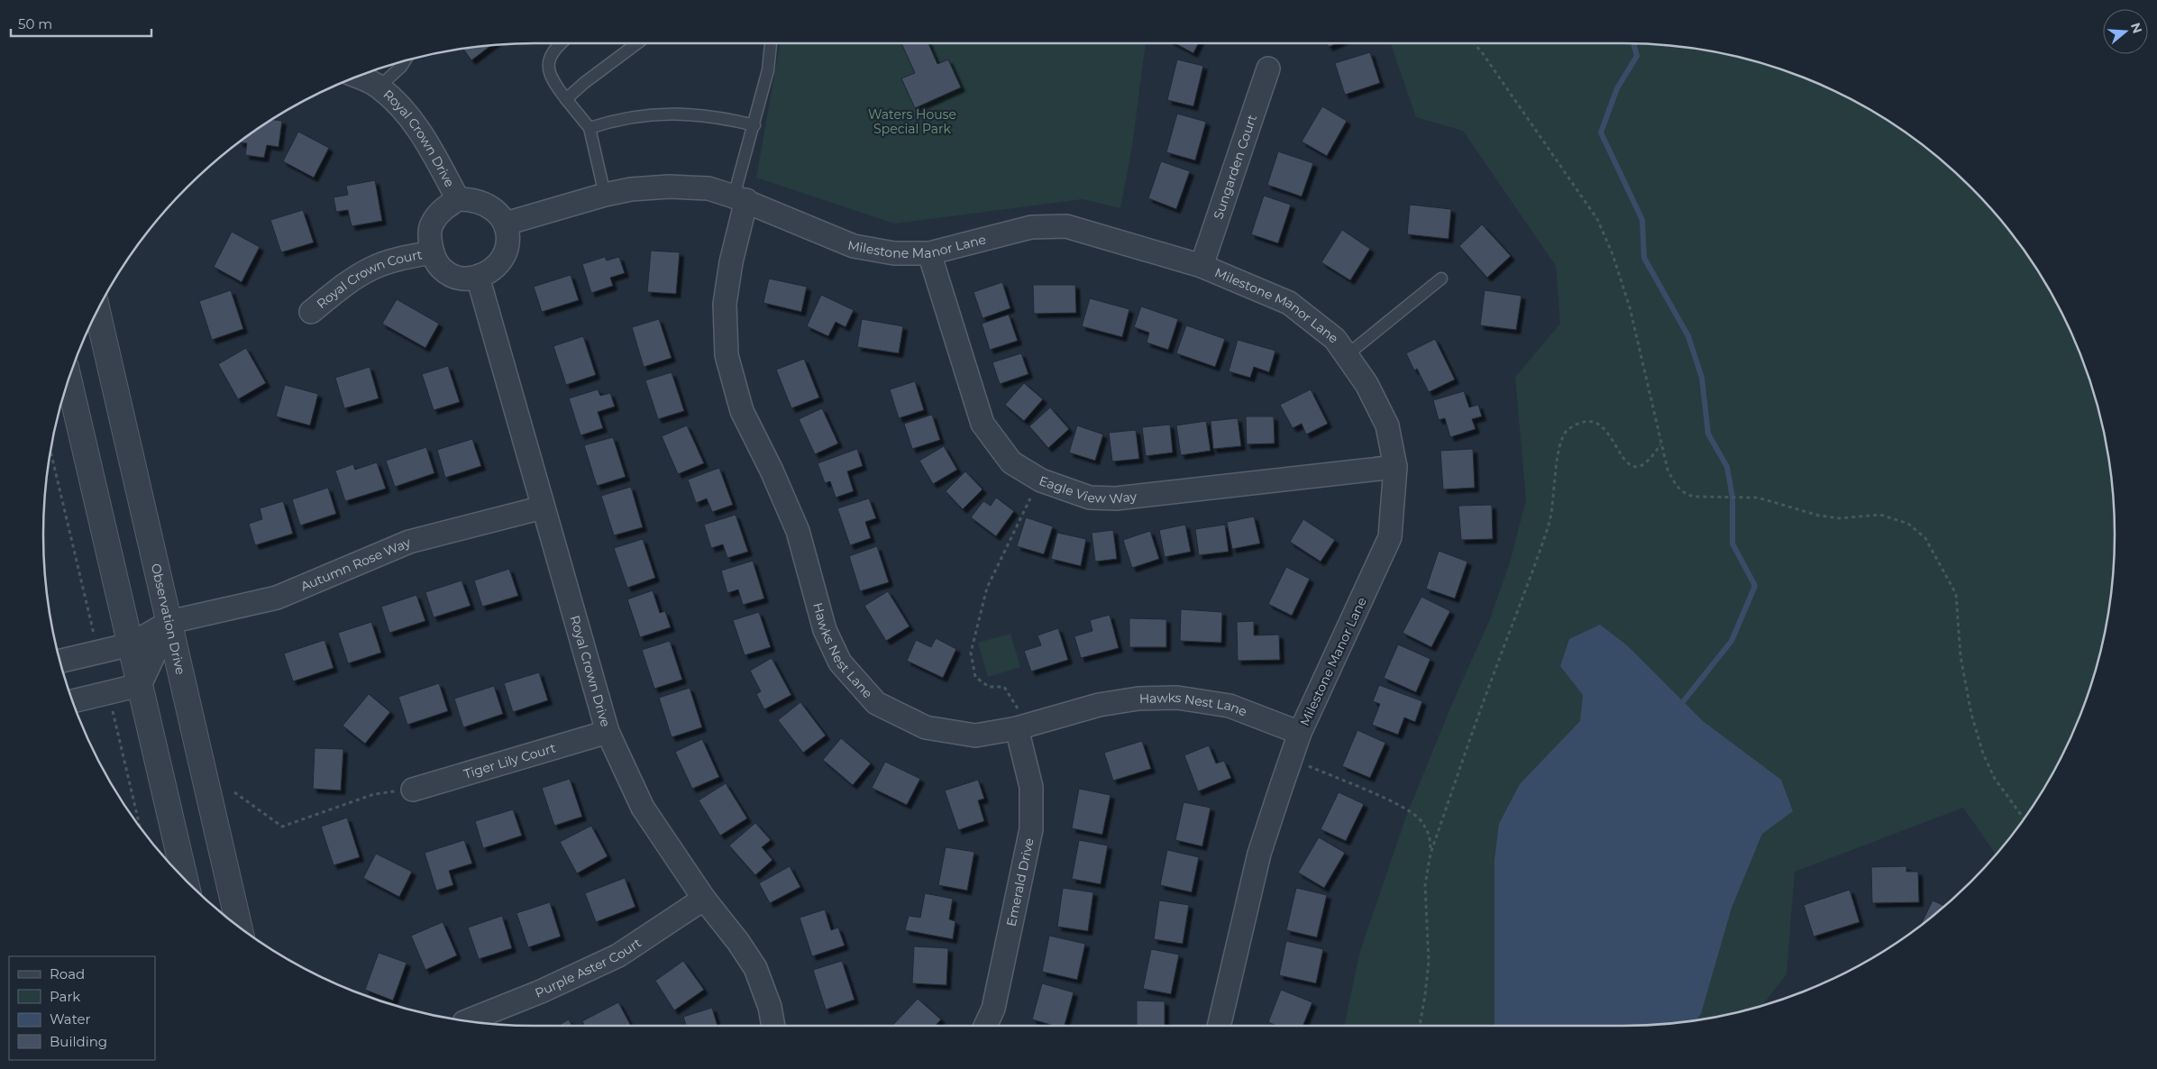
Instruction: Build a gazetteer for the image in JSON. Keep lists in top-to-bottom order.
{
  "streets": {
    "street": [
      "Royal Crown Drive",
      "Sungarden Court",
      "Milestone Manor Lane",
      "Royal Crown Court",
      "Eagle View Way",
      "Autumn Rose Way",
      "Observation Drive",
      "Hawks Nest Lane",
      "Tiger Lily Court",
      "Emerald Drive",
      "Purple Aster Court"
    ]
  },
  "crossings": [
    ["Royal Crown Drive", "Milestone Manor Lane"],
    ["Royal Crown Drive", "Royal Crown Court"],
    ["Royal Crown Drive", "Autumn Rose Way"],
    ["Royal Crown Drive", "Tiger Lily Court"],
    ["Royal Crown Drive", "Purple Aster Court"],
    ["Sungarden Court", "Milestone Manor Lane"],
    ["Milestone Manor Lane", "Royal Crown Court"],
    ["Milestone Manor Lane", "Eagle View Way"],
    ["Milestone Manor Lane", "Hawks Nest Lane"],
    ["Autumn Rose Way", "Observation Drive"],
    ["Hawks Nest Lane", "Emerald Drive"]
  ],
  "parks": ["Waters House Special Park"],
  "legend": [
    "Road",
    "Park",
    "Water",
    "Building"
  ],
  "scale_bar": "50 m",
  "north": "right"
}
